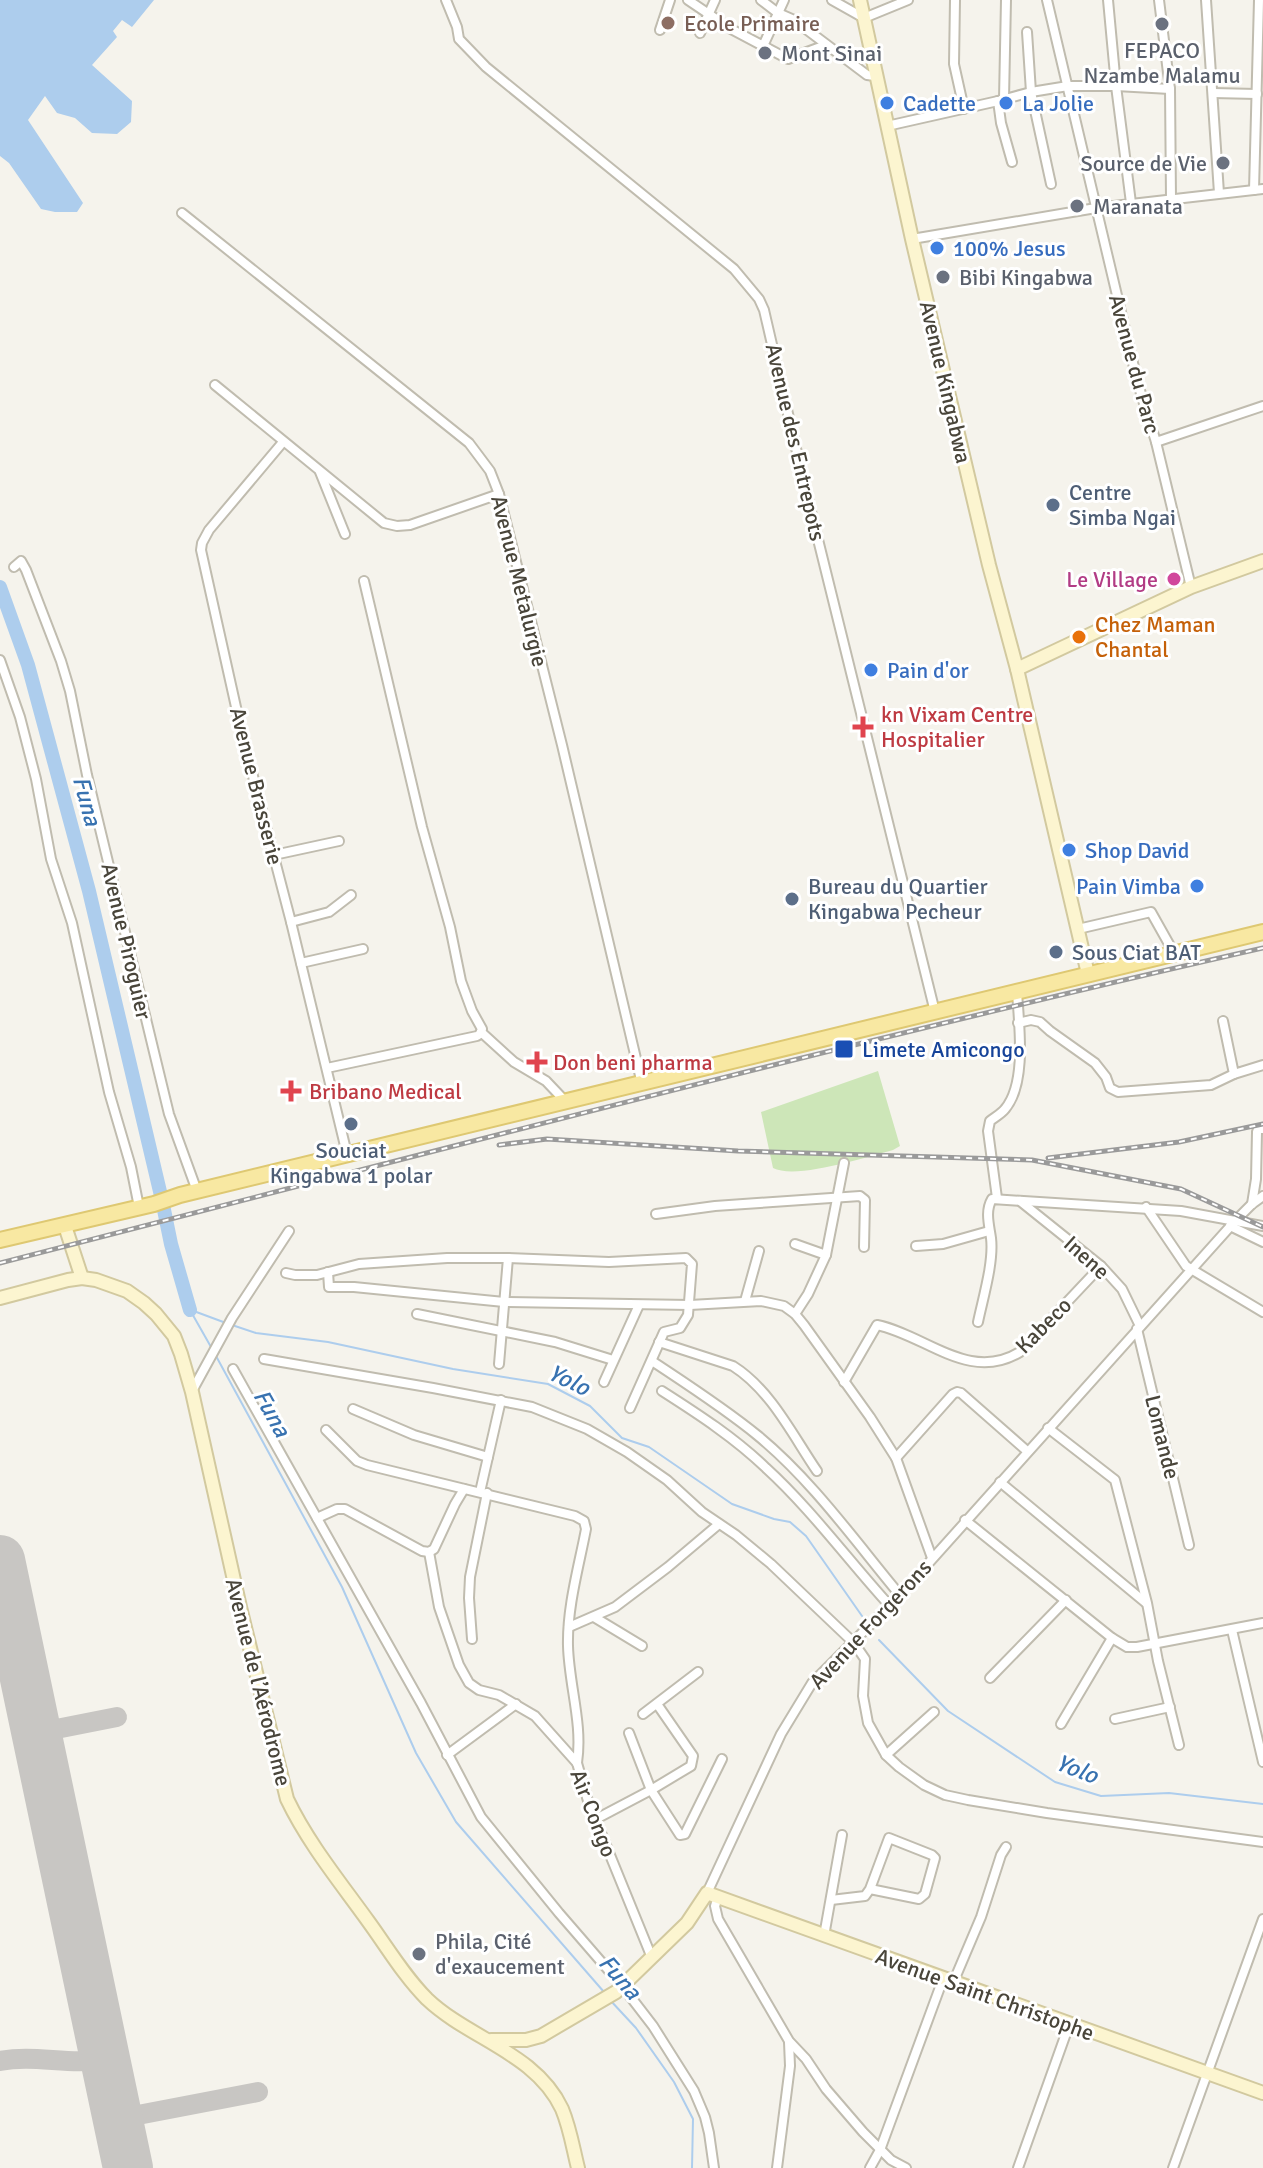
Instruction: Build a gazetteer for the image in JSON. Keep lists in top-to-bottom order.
{
  "streets": {
    "street": [
      "Avenue du Parc",
      "Avenue Kingabwa",
      "Avenue des Entrepots",
      "Avenue Metalurgie",
      "Avenue Brasserie",
      "Avenue Piroguier",
      "Inene",
      "Kabeco",
      "Lomande",
      "Avenue Forgerons",
      "Avenue de l’Aérodrome",
      "Air Congo",
      "Avenue Saint Christophe"
    ]
  },
  "crossings": [
    ["Inene", "Kabeco"],
    ["Inene", "Lomande"],
    ["Inene", "Avenue Forgerons"],
    ["Lomande", "Avenue Forgerons"],
    ["Avenue Forgerons", "Avenue de l’Aérodrome"],
    ["Avenue Forgerons", "Air Congo"],
    ["Avenue Forgerons", "Avenue Saint Christophe"]
  ],
  "water": ["Funa", "Yolo"],
  "places": {
    "other": [
      "Ecole Primaire",
      "FEPACO Nzambe Malamu",
      "Mont Sinai",
      "Cadette",
      "La Jolie",
      "Source de Vie",
      "Maranata",
      "100% Jesus",
      "Bibi Kingabwa",
      "Centre Simba Ngai",
      "Le Village",
      "Chez Maman Chantal",
      "Pain d'or",
      "Shop David",
      "Pain Vimba",
      "Bureau du Quartier Kingabwa Pecheur",
      "Sous Ciat BAT",
      "Souciat Kingabwa 1 polar",
      "Phila, Cité d'exaucement"
    ],
    "health": ["kn Vixam Centre Hospitalier", "Don beni pharma", "Bribano Medical"],
    "transit": ["Limete Amicongo"]
  }
}
